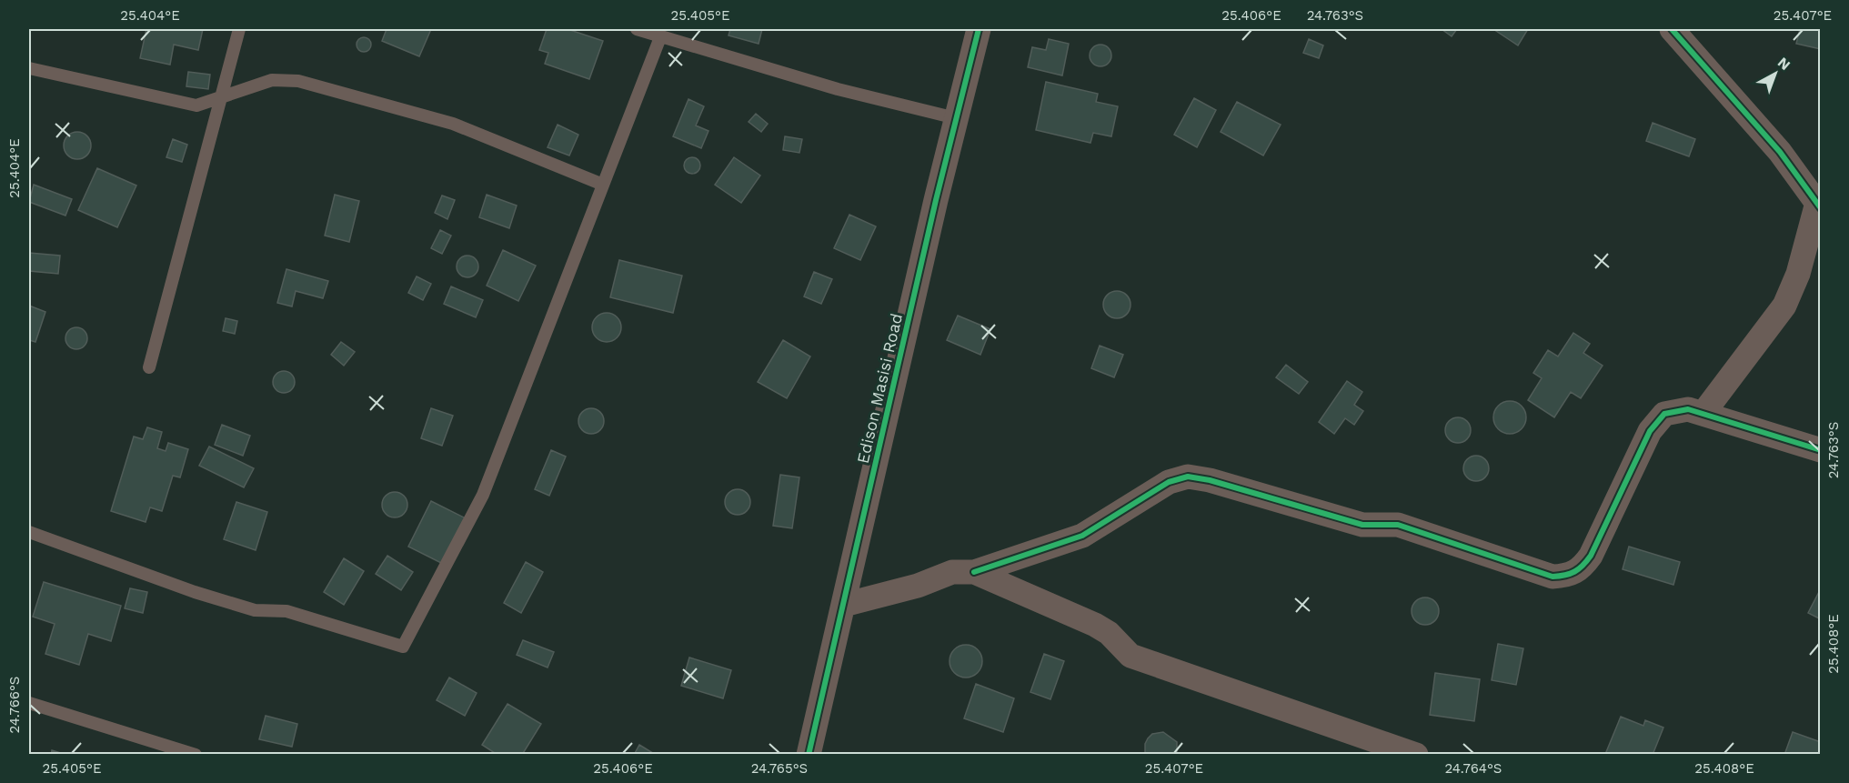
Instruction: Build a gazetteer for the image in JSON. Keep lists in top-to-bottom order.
{
  "streets": {
    "street": ["Edison Masisi Road"]
  },
  "north": "top right",
  "coordinates": [
    "25.404°E",
    "25.405°E",
    "25.406°E",
    "24.763°S",
    "25.407°E",
    "25.408°E",
    "24.766°S",
    "24.765°S",
    "24.764°S"
  ]
}
